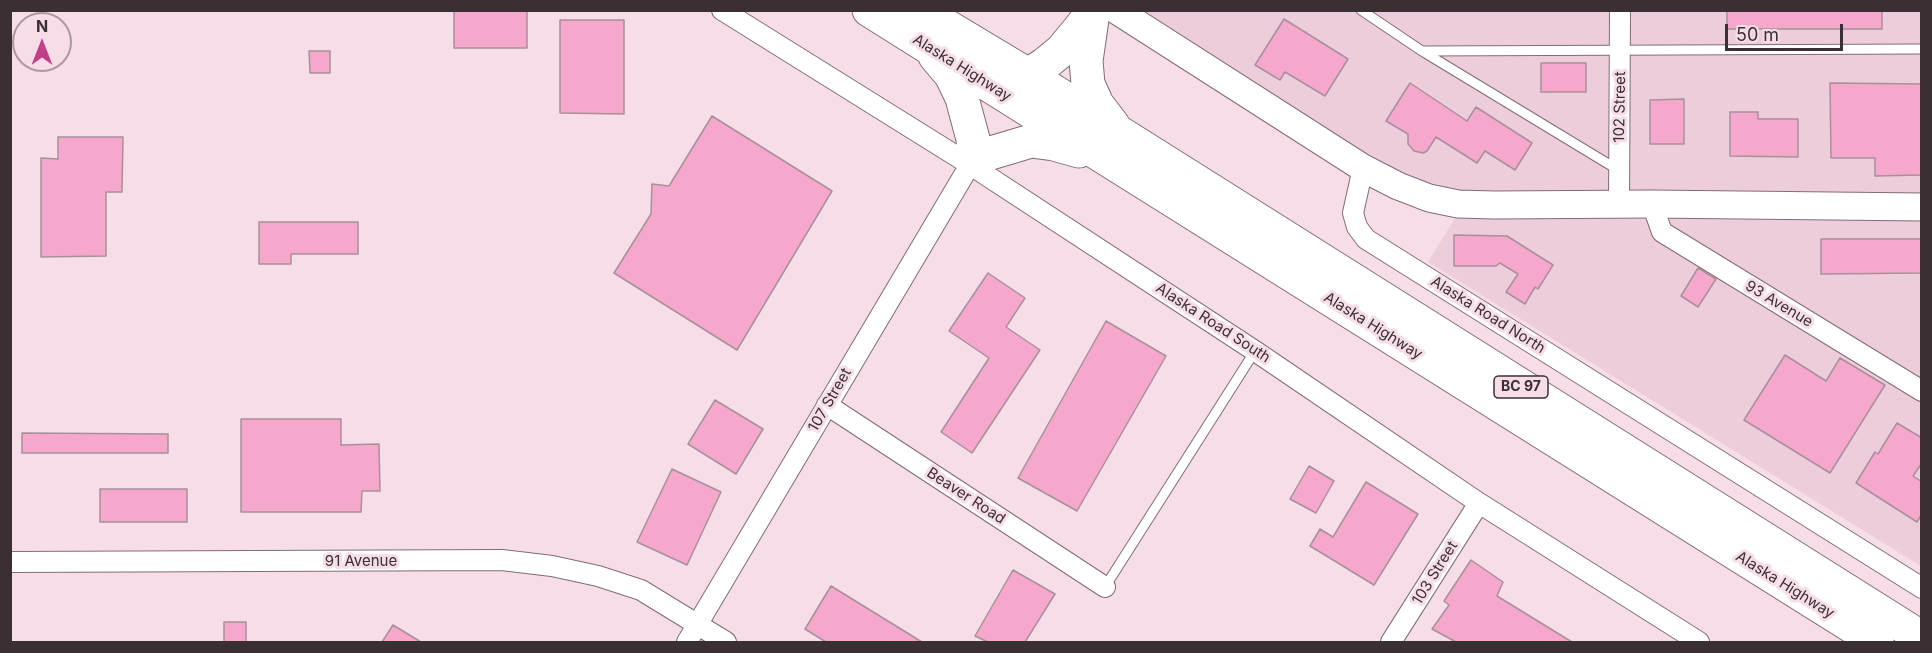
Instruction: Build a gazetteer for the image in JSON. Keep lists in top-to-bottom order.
{
  "streets": {
    "highway": ["Alaska Highway", "BC 97"],
    "street": [
      "102 Street",
      "93 Avenue",
      "Alaska Road North",
      "Alaska Road South",
      "107 Street",
      "Beaver Road",
      "91 Avenue",
      "103 Street"
    ]
  },
  "crossings": [
    ["Alaska Road South", "107 Street"],
    ["Alaska Road South", "103 Street"],
    ["107 Street", "Beaver Road"],
    ["107 Street", "91 Avenue"]
  ],
  "scale_bar": "50 m",
  "north": "top"
}
